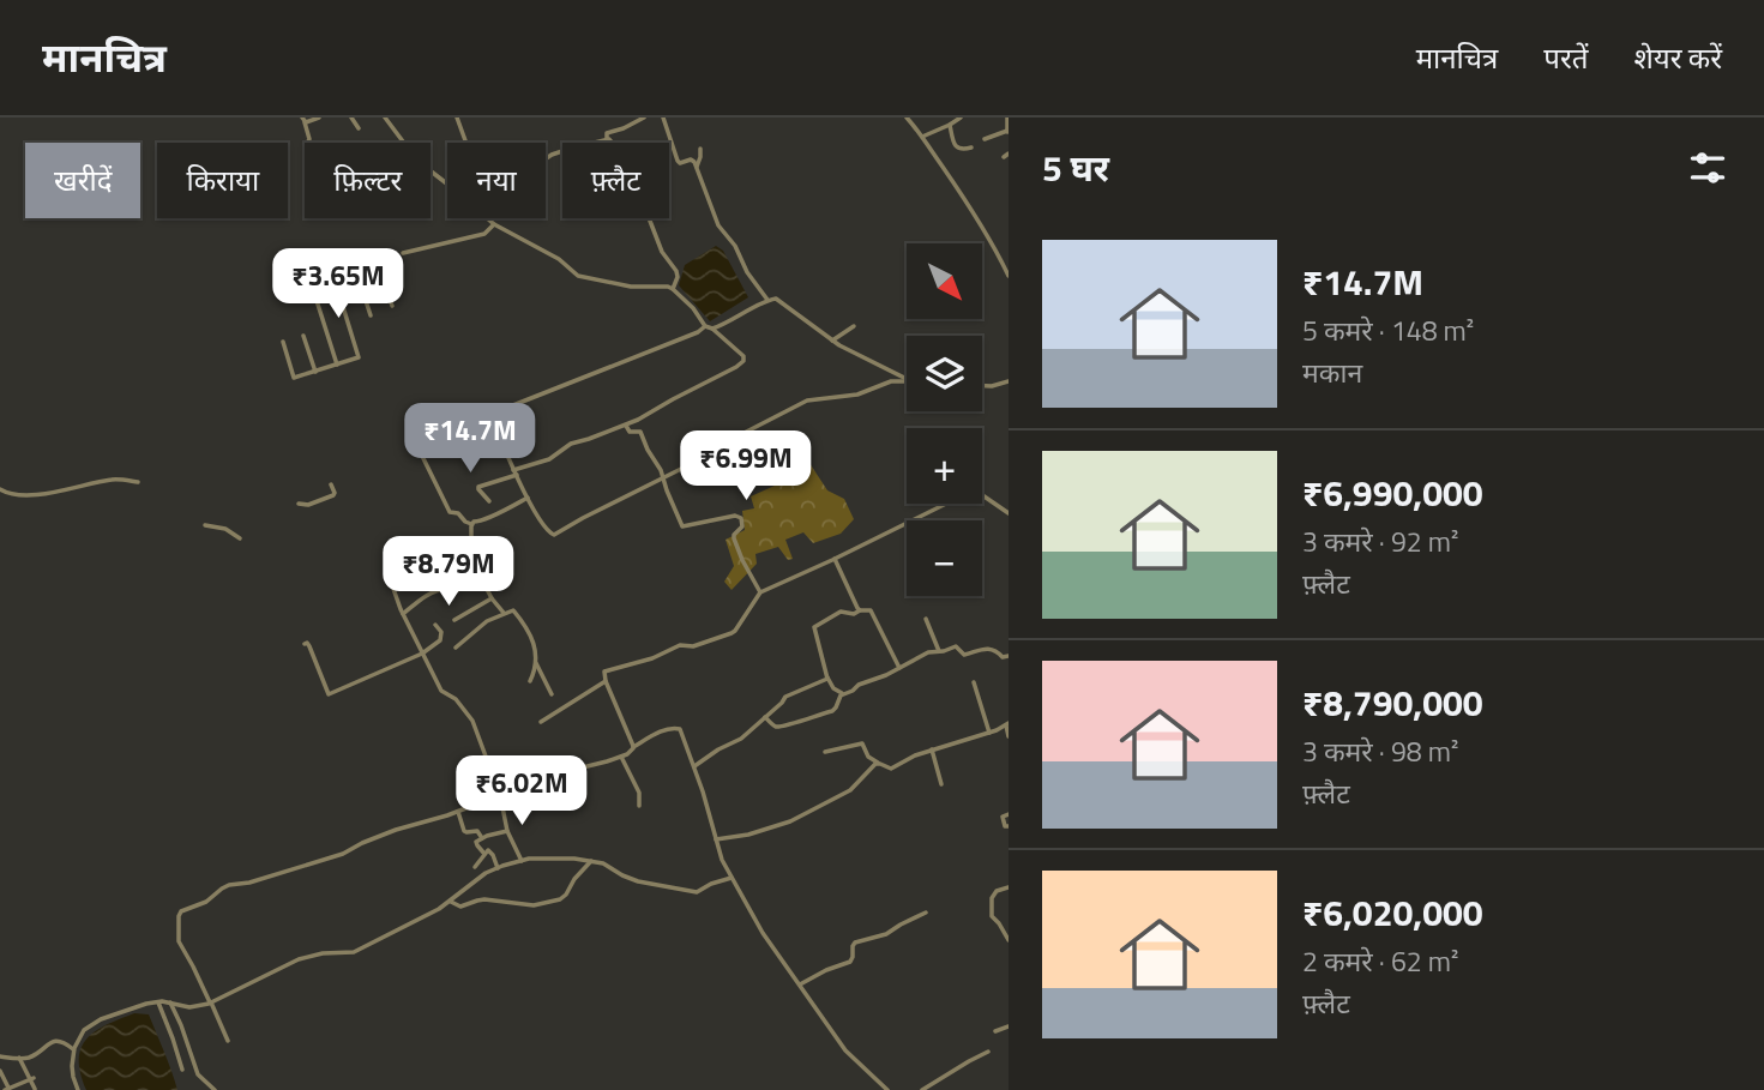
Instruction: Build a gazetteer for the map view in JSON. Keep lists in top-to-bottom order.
{
  "north": "bottom right",
  "page": {
    "header": "मानचित्र",
    "nav": ["मानचित्र", "परतें", "शेयर करें"],
    "heading": "5 घर",
    "chip": [
      "खरीदें",
      "किराया",
      "फ़िल्टर",
      "नया",
      "फ़्लैट"
    ],
    "list": [
      {
        "name": "₹14.7M",
        "note": "5 कमरे · 148 m² · मकान"
      },
      {
        "name": "₹6,990,000",
        "note": "3 कमरे · 92 m² · फ़्लैट"
      },
      {
        "name": "₹8,790,000",
        "note": "3 कमरे · 98 m² · फ़्लैट"
      },
      {
        "name": "₹6,020,000",
        "note": "2 कमरे · 62 m² · फ़्लैट"
      }
    ],
    "map_buttons": ["+", "−"],
    "price": [
      "₹3.65M",
      "₹14.7M",
      "₹6.99M",
      "₹8.79M",
      "₹6.02M"
    ]
  }
}
